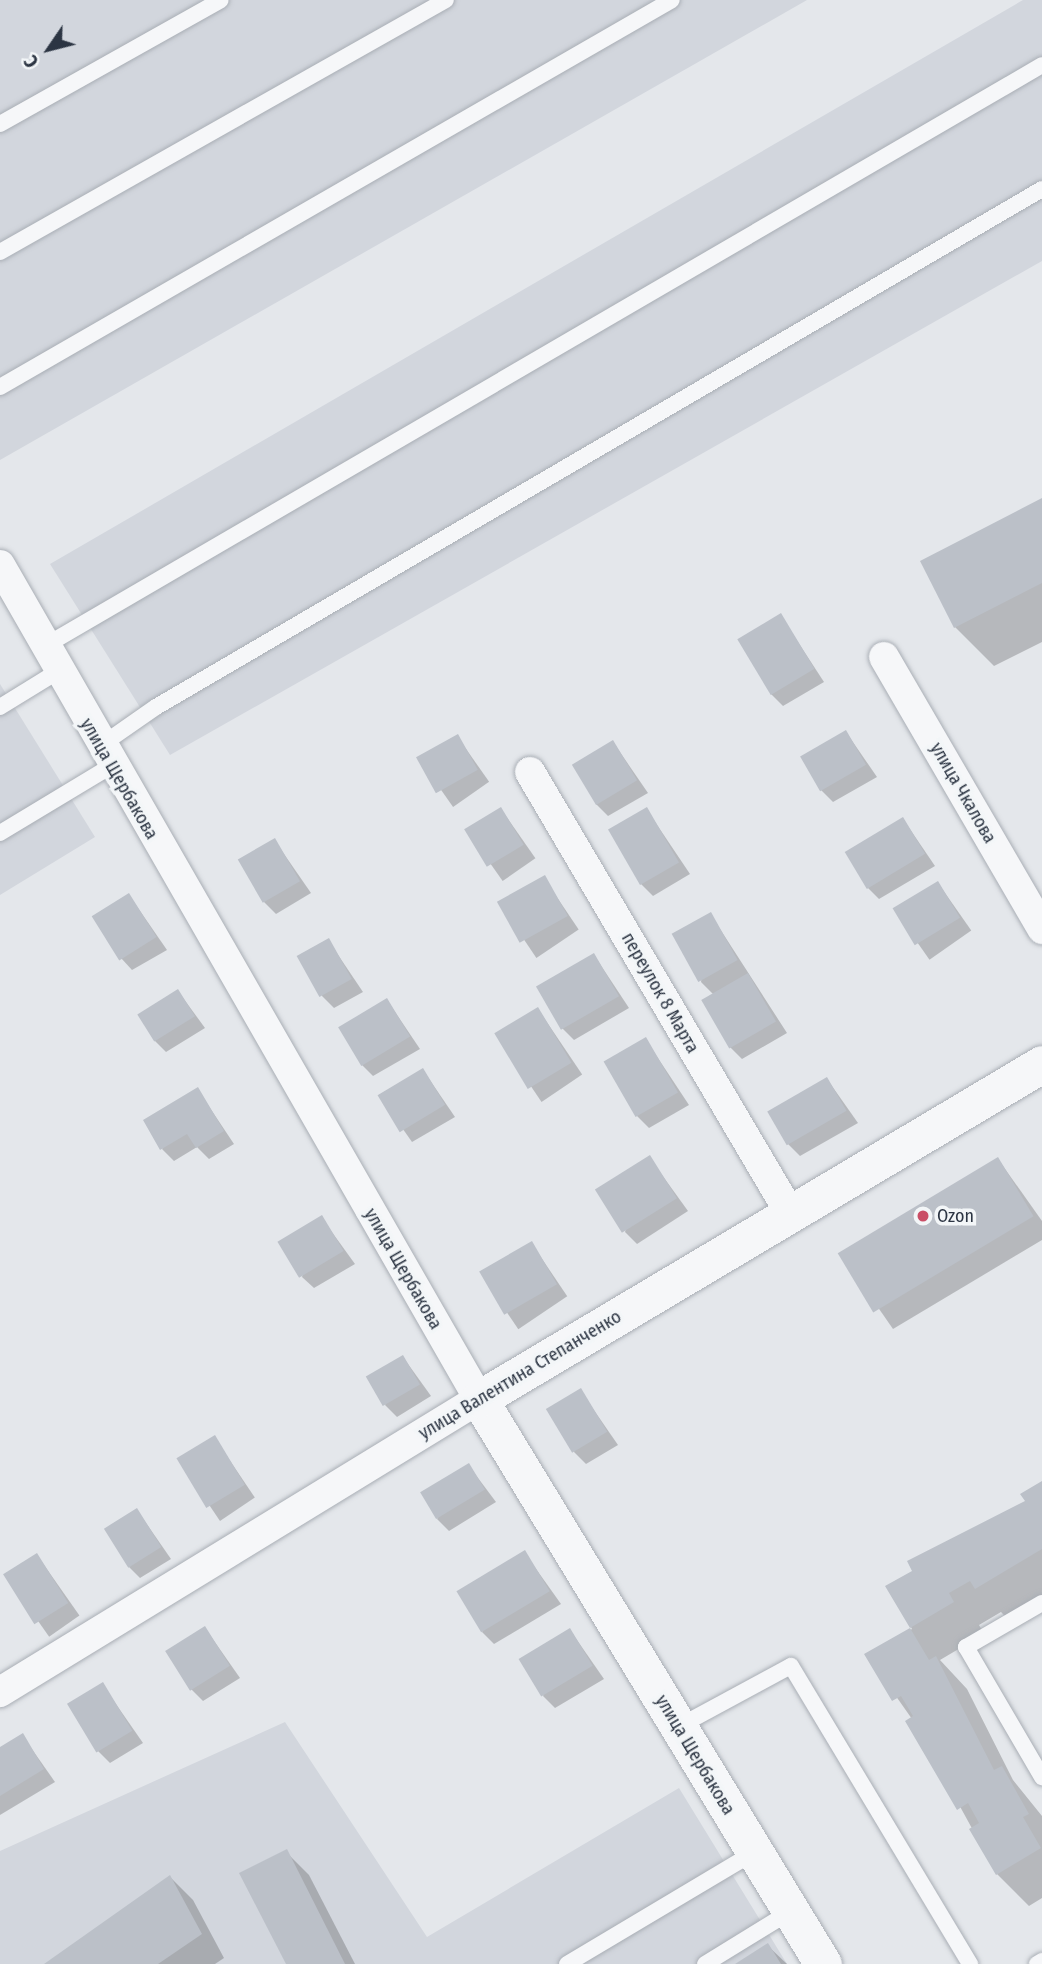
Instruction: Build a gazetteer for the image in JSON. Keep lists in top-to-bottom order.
{
  "streets": {
    "street": [
      "улица Щербакова",
      "улица Чкалова",
      "переулок 8 Марта",
      "улица Валентина Степанченко"
    ]
  },
  "crossings": [
    ["улица Щербакова", "улица Валентина Степанченко"],
    ["переулок 8 Марта", "улица Валентина Степанченко"]
  ],
  "places": ["Ozon"],
  "north": "bottom left"
}
